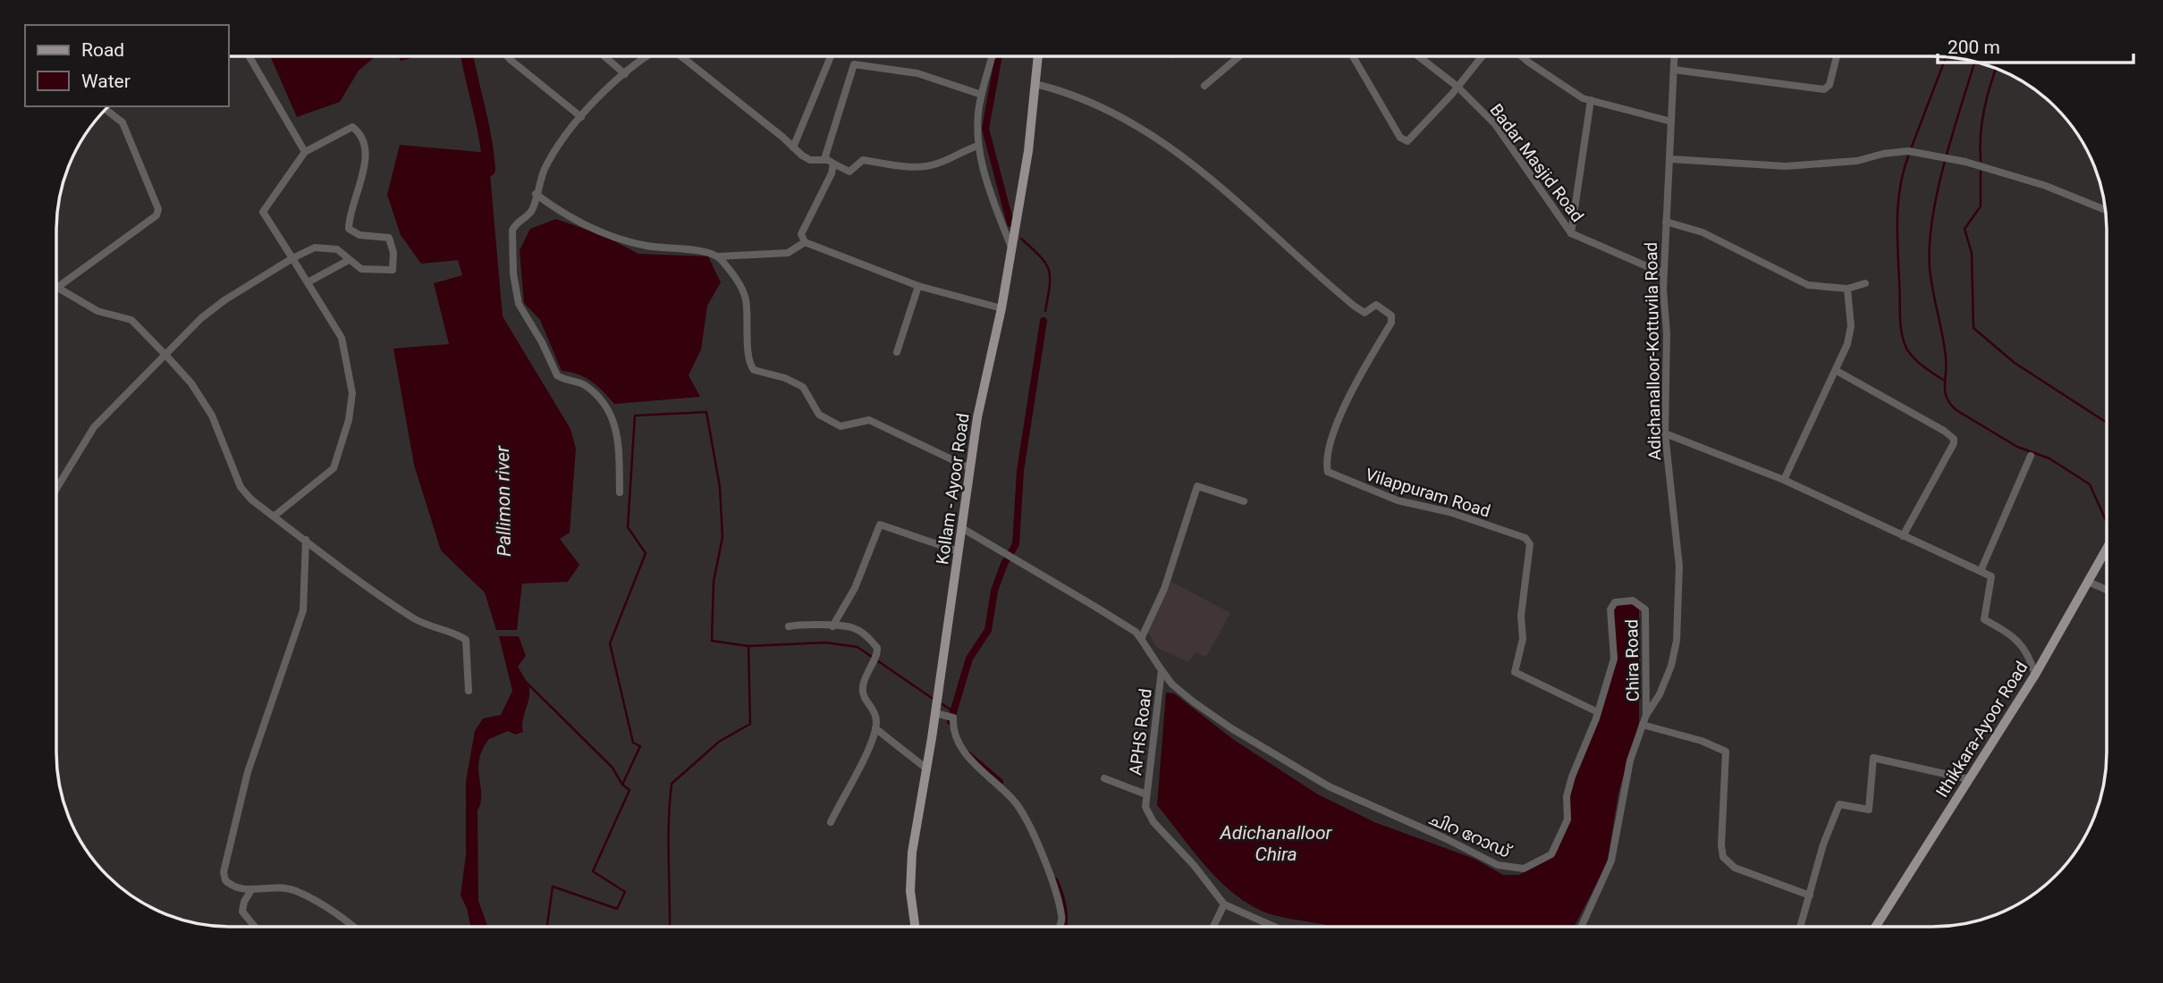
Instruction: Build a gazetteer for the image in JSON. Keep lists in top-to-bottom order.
{
  "streets": {
    "main road": ["Kollam - Ayoor Road", "Ithikkara-Ayoor Road"],
    "street": [
      "Badar Masjid Road",
      "Adichanalloor-Kottuvila Road",
      "Vilappuram Road",
      "Chira Road",
      "APHS Road",
      "ചിറ റോഡ്"
    ]
  },
  "crossings": [
    ["Badar Masjid Road", "Adichanalloor-Kottuvila Road"],
    ["Adichanalloor-Kottuvila Road", "Chira Road"],
    ["Kollam - Ayoor Road", "Vilappuram Road"],
    ["Kollam - Ayoor Road", "APHS Road"],
    ["Vilappuram Road", "ചിറ റോഡ്"],
    ["Chira Road", "ചിറ റോഡ്"],
    ["APHS Road", "ചിറ റോഡ്"]
  ],
  "water": ["Pallimon river", "Adichanalloor Chira"],
  "legend": ["Road", "Water"],
  "scale_bar": "200 m"
}
